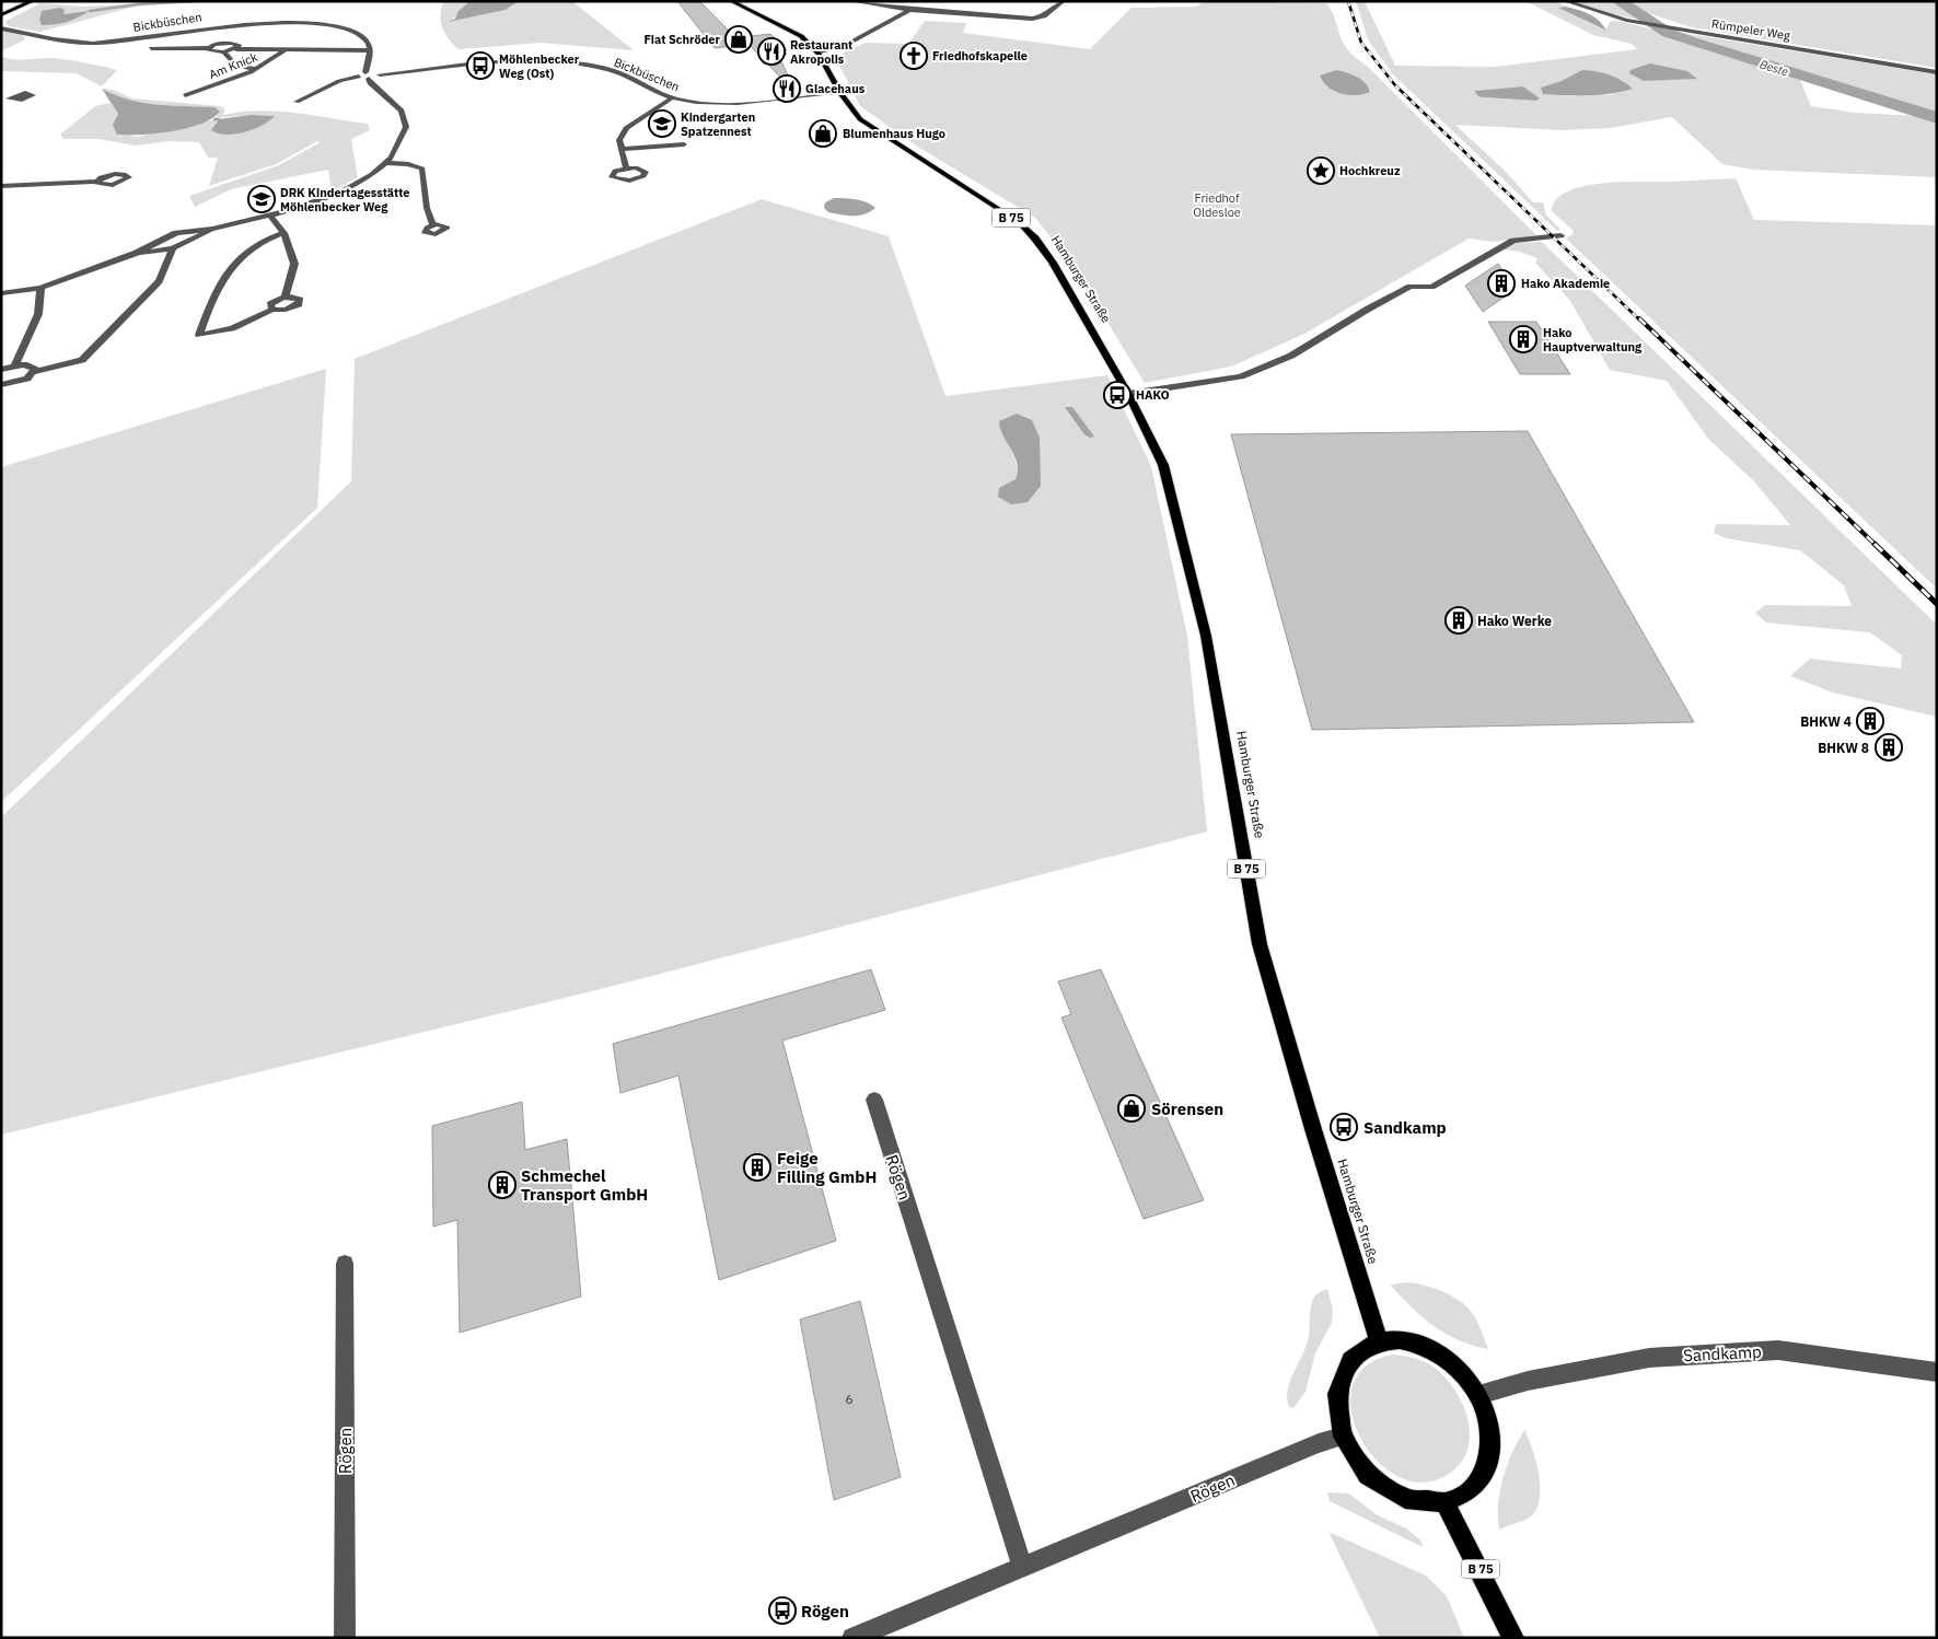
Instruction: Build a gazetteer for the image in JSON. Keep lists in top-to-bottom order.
{
  "streets": {
    "main road": ["B 75", "Hamburger Straße"],
    "street": [
      "Bickbüschen",
      "Rümpeler Weg",
      "Am Knick",
      "Rögen",
      "Sandkamp"
    ]
  },
  "crossings": [
    ["Bickbüschen", "Am Knick"],
    ["Bickbüschen", "Hamburger Straße"],
    ["B 75", "Hamburger Straße"],
    ["B 75", "Rögen"],
    ["B 75", "Sandkamp"],
    ["Hamburger Straße", "Rögen"],
    ["Hamburger Straße", "Sandkamp"],
    ["Rögen", "Sandkamp"]
  ],
  "water": ["Beste"],
  "parks": ["Friedhof Oldesloe"],
  "places": {
    "shop": ["Fiat Schröder", "Blumenhaus Hugo", "Sörensen"],
    "restaurant": ["Restaurant Akropolis", "Glacehaus"],
    "church": ["Friedhofskapelle"],
    "bus stop": [
      "Möhlenbecker Weg (Ost)",
      "HAKO",
      "Sandkamp",
      "Rögen"
    ],
    "school or university": ["Kindergarten Spatzennest", "DRK Kindertagesstätte Möhlenbecker Weg"],
    "place": ["Hochkreuz"],
    "building": [
      "Hako Akademie",
      "Hako Hauptverwaltung",
      "Hako Werke",
      "BHKW 4",
      "BHKW 8",
      "Feige Filling GmbH",
      "Schmechel Transport GmbH"
    ]
  },
  "house_numbers": ["6"]
}
